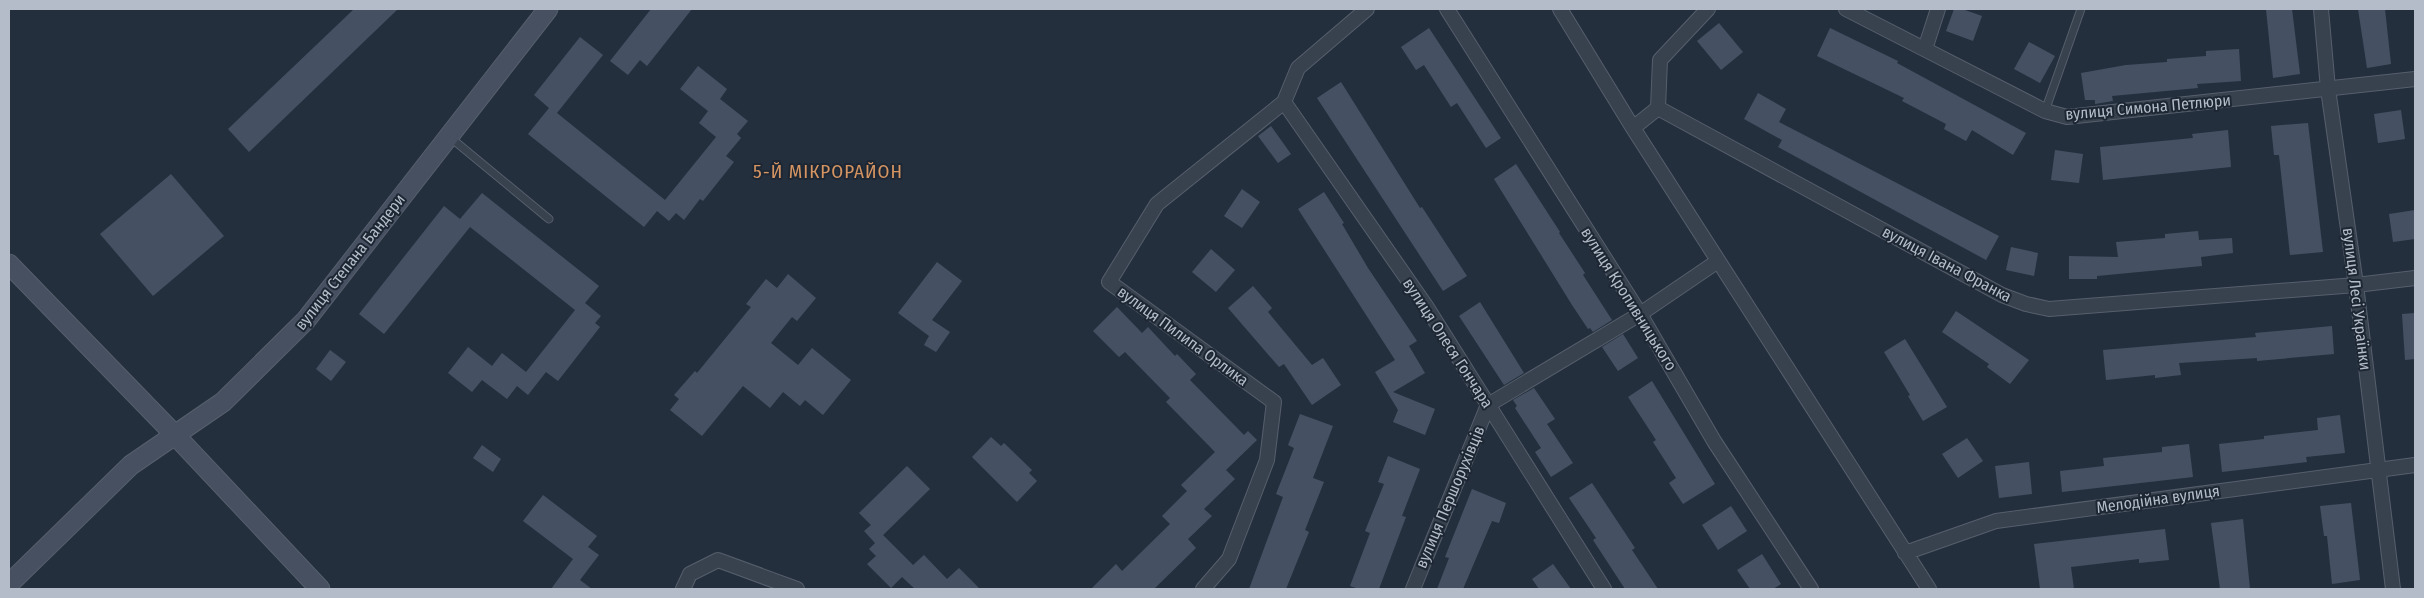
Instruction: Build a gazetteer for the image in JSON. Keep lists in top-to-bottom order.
{
  "streets": {
    "street": [
      "вулиця Симона Петлюри",
      "вулиця Степана Бандери",
      "вулиця Івана Франка",
      "вулиця Кропивницького",
      "вулиця Лесі Українки",
      "вулиця Пилипа Орлика",
      "вулиця Олеся Гончара",
      "вулиця Першорухівців",
      "Мелодійна вулиця"
    ]
  },
  "crossings": [
    ["вулиця Симона Петлюри", "вулиця Лесі Українки"],
    ["вулиця Івана Франка", "вулиця Лесі Українки"],
    ["вулиця Лесі Українки", "Мелодійна вулиця"],
    ["вулиця Пилипа Орлика", "вулиця Олеся Гончара"],
    ["вулиця Олеся Гончара", "вулиця Першорухівців"]
  ],
  "districts": ["5-Й МІКРОРАЙОН"]
}
